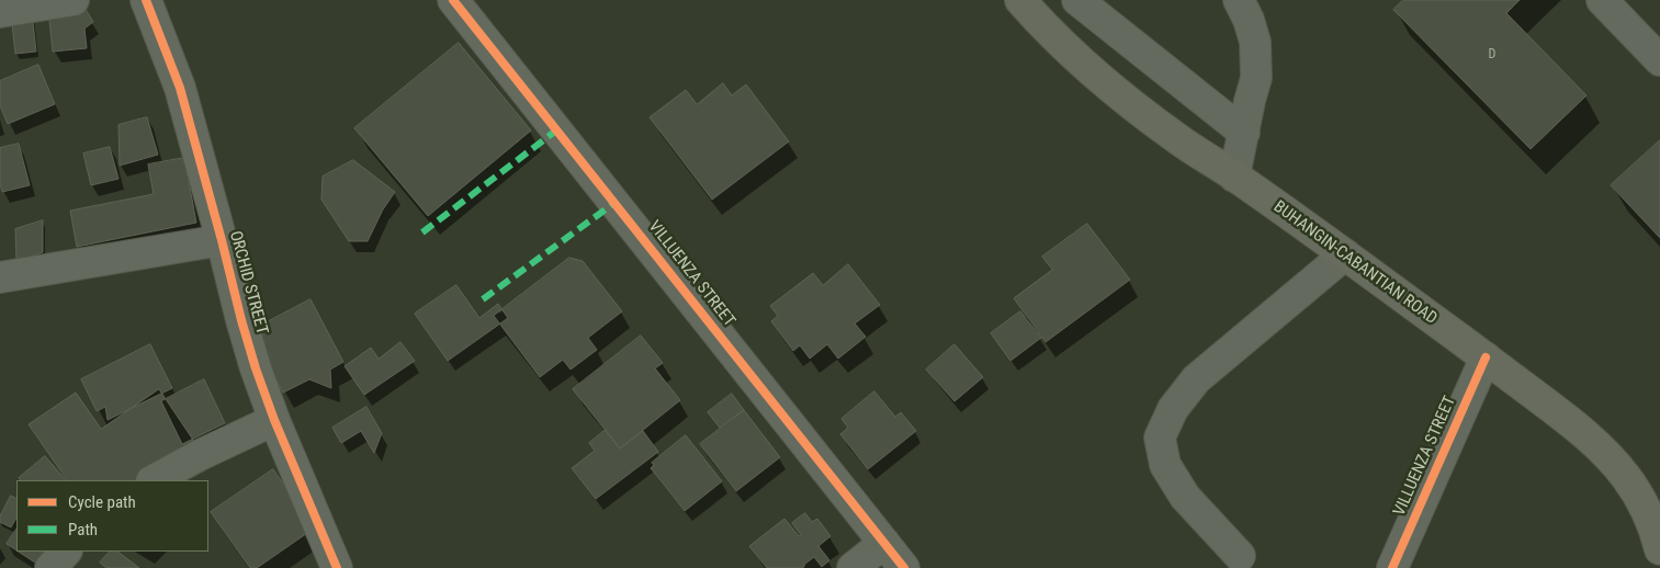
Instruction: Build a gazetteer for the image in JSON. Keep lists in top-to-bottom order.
{
  "streets": {
    "main road": ["BUHANGIN-CABANTIAN ROAD"],
    "street": ["VILLUENZA STREET", "ORCHID STREET"]
  },
  "crossings": [
    ["BUHANGIN-CABANTIAN ROAD", "VILLUENZA STREET"]
  ],
  "house_numbers": ["D"],
  "legend": ["Cycle path", "Path"]
}
